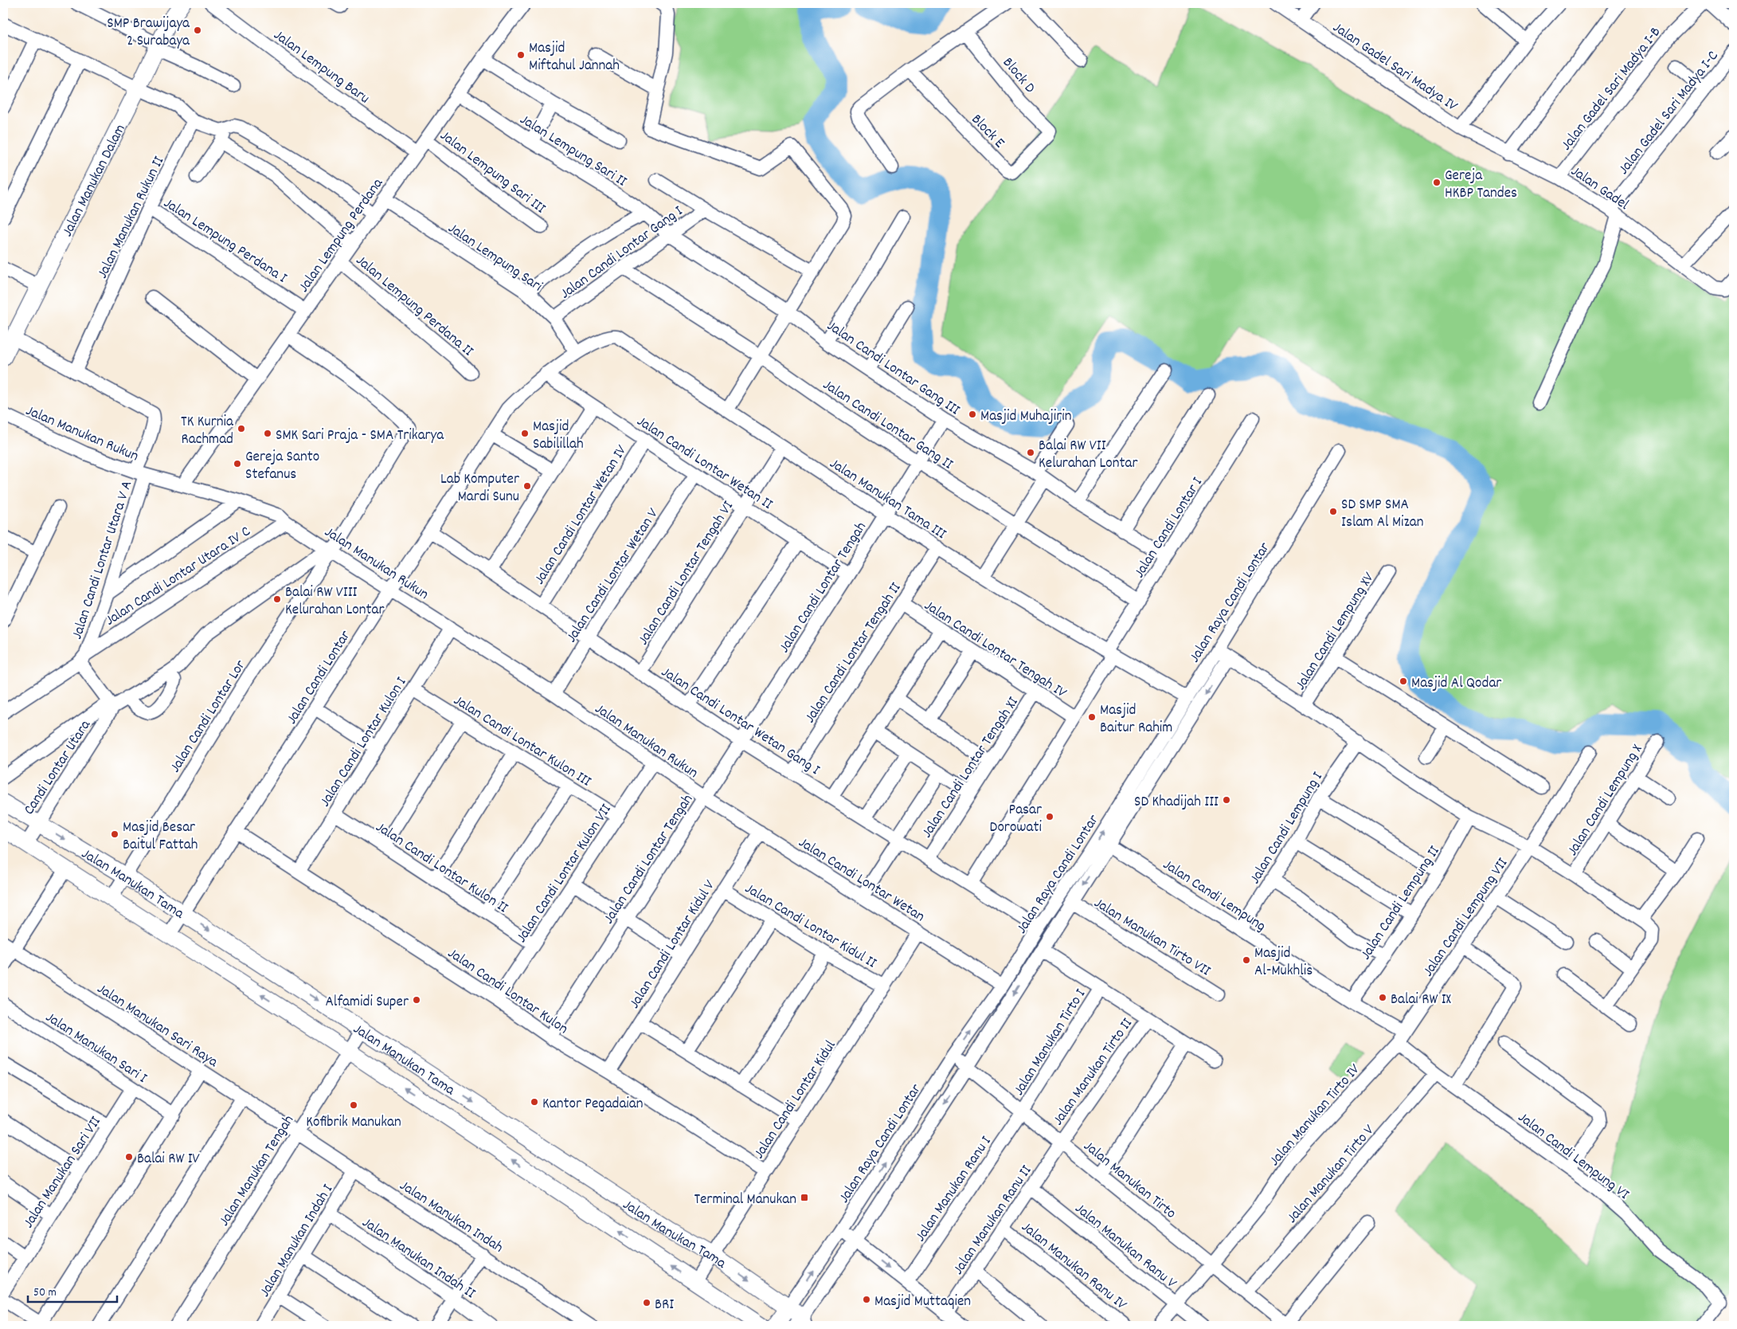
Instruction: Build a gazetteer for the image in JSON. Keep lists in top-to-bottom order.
{
  "streets": {
    "street": [
      "Jalan Lempung Baru",
      "Jalan Gadel Sari Madya IV",
      "Block D",
      "Jalan Gadel Sari Madya I-B",
      "Jalan Gadel Sari Madya I-C",
      "Block E",
      "Jalan Lempung Sari II",
      "Jalan Lempung Sari III",
      "Jalan Manukan Dalam",
      "Jalan Gadel",
      "Jalan Manukan Rukun II",
      "Jalan Lempung Perdana",
      "Jalan Lempung Perdana I",
      "Jalan Candi Lontar Gang I",
      "Jalan Lempung Sari",
      "Jalan Lempung Perdana II",
      "Jalan Candi Lontar Gang III",
      "Jalan Candi Lontar Gang II",
      "Jalan Manukan Rukun",
      "Jalan Candi Lontar Wetan II",
      "Jalan Manukan Tama III",
      "Jalan Candi Lontar Wetan IV",
      "Jalan Candi Lontar I",
      "Jalan Candi Lontar Utara V A",
      "Jalan Candi Lontar Tengah VI",
      "Jalan Candi Lontar Utara IV C",
      "Jalan Candi Lontar Wetan V",
      "Jalan Candi Lontar Tengah",
      "Jalan Raya Candi Lontar",
      "Jalan Candi Lempung XV",
      "Jalan Candi Lontar Tengah IV",
      "Jalan Candi Lontar Tengah II",
      "Jalan Candi Lontar",
      "Jalan Candi Lontar Lor",
      "Jalan Candi Lontar Wetan Gang I",
      "Jalan Candi Lontar Kulon III",
      "Jalan Candi Lontar Kulon I",
      "Candi Lontar Utara",
      "Jalan Candi Lontar Tengah XI",
      "Jalan Candi Lempung X",
      "Jalan Candi Lempung I",
      "Jalan Candi Lontar Kulon II",
      "Jalan Candi Lontar Kulon VII",
      "Jalan Candi Lontar Wetan",
      "Jalan Manukan Tama",
      "Jalan Candi Lempung",
      "Jalan Candi Lempung II",
      "Jalan Candi Lempung VII",
      "Jalan Candi Lontar Kidul II",
      "Jalan Manukan Tirto VII",
      "Jalan Candi Lontar Kidul V",
      "Jalan Candi Lontar Kulon",
      "Jalan Manukan Sari Raya",
      "Jalan Manukan Tirto I",
      "Jalan Manukan Sari I",
      "Jalan Manukan Tirto II",
      "Jalan Candi Lontar Kidul",
      "Jalan Manukan Tirto IV",
      "Jalan Candi Lempung VI",
      "Jalan Manukan Tengah",
      "Jalan Manukan Sari VII",
      "Jalan Manukan Tirto V",
      "Jalan Manukan Tirto",
      "Jalan Manukan Ranu I",
      "Jalan Manukan Indah",
      "Jalan Manukan Ranu II",
      "Jalan Manukan Indah I",
      "Jalan Manukan Ranu V",
      "Jalan Manukan Indah II",
      "Jalan Manukan Ranu IV"
    ]
  },
  "crossings": [
    ["Jalan Lempung Baru", "Jalan Lempung Perdana"],
    ["Jalan Gadel Sari Madya IV", "Jalan Gadel"],
    ["Block D", "Block E"],
    ["Jalan Gadel Sari Madya I-B", "Jalan Gadel"],
    ["Jalan Gadel Sari Madya I-C", "Jalan Gadel"],
    ["Jalan Lempung Sari II", "Jalan Lempung Perdana"],
    ["Jalan Lempung Sari II", "Jalan Candi Lontar Gang I"],
    ["Jalan Lempung Sari II", "Jalan Candi Lontar Gang III"],
    ["Jalan Lempung Sari III", "Jalan Lempung Perdana"],
    ["Jalan Manukan Rukun II", "Jalan Lempung Perdana I"],
    ["Jalan Manukan Rukun II", "Jalan Candi Lontar Utara V A"],
    ["Jalan Lempung Perdana", "Jalan Lempung Perdana I"],
    ["Jalan Lempung Perdana", "Jalan Lempung Sari"],
    ["Jalan Lempung Perdana", "Jalan Lempung Perdana II"],
    ["Jalan Lempung Perdana", "Jalan Manukan Rukun"],
    ["Jalan Lempung Perdana", "Jalan Candi Lontar Lor"],
    ["Jalan Candi Lontar Gang I", "Jalan Lempung Sari"],
    ["Jalan Candi Lontar Gang I", "Jalan Candi Lontar Gang III"],
    ["Jalan Candi Lontar Gang I", "Jalan Candi Lontar Gang II"],
    ["Jalan Lempung Sari", "Jalan Manukan Tama III"],
    ["Jalan Lempung Sari", "Jalan Candi Lontar"],
    ["Jalan Candi Lontar Gang III", "Jalan Candi Lontar I"],
    ["Jalan Candi Lontar Gang III", "Jalan Candi Lontar Tengah"],
    ["Jalan Candi Lontar Gang II", "Jalan Candi Lontar I"],
    ["Jalan Candi Lontar Gang II", "Jalan Candi Lontar Tengah"],
    ["Jalan Manukan Rukun", "Jalan Candi Lontar Utara V A"],
    ["Jalan Manukan Rukun", "Jalan Candi Lontar Utara IV C"],
    ["Jalan Manukan Rukun", "Jalan Candi Lontar Wetan V"],
    ["Jalan Manukan Rukun", "Jalan Candi Lontar Tengah"],
    ["Jalan Manukan Rukun", "Jalan Candi Lontar"],
    ["Jalan Manukan Rukun", "Jalan Candi Lontar Lor"],
    ["Jalan Manukan Rukun", "Jalan Candi Lontar Kulon I"],
    ["Jalan Manukan Rukun", "Jalan Candi Lontar Kulon VII"],
    ["Jalan Manukan Rukun", "Jalan Candi Lontar Wetan"],
    ["Jalan Candi Lontar Wetan II", "Jalan Candi Lontar Wetan IV"],
    ["Jalan Candi Lontar Wetan II", "Jalan Candi Lontar Tengah VI"],
    ["Jalan Candi Lontar Wetan II", "Jalan Candi Lontar Wetan V"],
    ["Jalan Candi Lontar Wetan II", "Jalan Candi Lontar Tengah"],
    ["Jalan Candi Lontar Wetan II", "Jalan Candi Lontar"],
    ["Jalan Manukan Tama III", "Jalan Candi Lontar I"],
    ["Jalan Manukan Tama III", "Jalan Candi Lontar Tengah VI"],
    ["Jalan Manukan Tama III", "Jalan Candi Lontar Tengah"],
    ["Jalan Manukan Tama III", "Jalan Raya Candi Lontar"],
    ["Jalan Manukan Tama III", "Jalan Candi Lontar Tengah II"],
    ["Jalan Manukan Tama III", "Jalan Candi Lontar"],
    ["Jalan Candi Lontar Wetan IV", "Jalan Candi Lontar Wetan Gang I"],
    ["Jalan Candi Lontar I", "Jalan Candi Lontar Tengah IV"],
    ["Jalan Candi Lontar I", "Jalan Candi Lontar Wetan Gang I"],
    ["Jalan Candi Lontar Utara V A", "Jalan Candi Lontar Utara IV C"],
    ["Jalan Candi Lontar Tengah VI", "Jalan Candi Lontar Wetan Gang I"],
    ["Jalan Candi Lontar Wetan V", "Jalan Candi Lontar Wetan Gang I"],
    ["Jalan Candi Lontar Tengah", "Jalan Candi Lontar Wetan Gang I"],
    ["Jalan Candi Lontar Tengah", "Jalan Candi Lontar Wetan"],
    ["Jalan Candi Lontar Tengah", "Jalan Candi Lontar Kulon"],
    ["Jalan Raya Candi Lontar", "Jalan Candi Lontar Wetan Gang I"],
    ["Jalan Raya Candi Lontar", "Jalan Candi Lontar Wetan"],
    ["Jalan Raya Candi Lontar", "Jalan Manukan Tama"],
    ["Jalan Raya Candi Lontar", "Jalan Candi Lempung"],
    ["Jalan Raya Candi Lontar", "Jalan Manukan Tirto VII"],
    ["Jalan Raya Candi Lontar", "Jalan Manukan Tirto I"],
    ["Jalan Raya Candi Lontar", "Jalan Manukan Tirto"],
    ["Jalan Candi Lontar Tengah IV", "Jalan Candi Lontar Tengah II"],
    ["Jalan Candi Lontar Tengah IV", "Jalan Candi Lontar Tengah XI"],
    ["Jalan Candi Lontar Tengah II", "Jalan Candi Lontar Wetan Gang I"],
    ["Jalan Candi Lontar", "Jalan Candi Lontar Wetan Gang I"],
    ["Jalan Candi Lontar", "Jalan Manukan Tama"],
    ["Jalan Candi Lontar", "Jalan Candi Lontar Kulon"],
    ["Jalan Candi Lontar Lor", "Jalan Manukan Tama"],
    ["Jalan Candi Lontar Wetan Gang I", "Jalan Candi Lontar Tengah XI"],
    ["Jalan Candi Lontar Kulon III", "Jalan Candi Lontar Kulon I"],
    ["Jalan Candi Lontar Kulon III", "Jalan Candi Lontar Kulon VII"],
    ["Jalan Candi Lontar Kulon I", "Jalan Candi Lontar Kulon II"],
    ["Jalan Candi Lontar Kulon I", "Jalan Candi Lontar Kulon"],
    ["Candi Lontar Utara", "Jalan Manukan Tama"],
    ["Jalan Candi Lempung I", "Jalan Candi Lempung"],
    ["Jalan Candi Lontar Kulon II", "Jalan Candi Lontar Kulon VII"],
    ["Jalan Candi Lontar Kulon VII", "Jalan Candi Lontar Kulon"],
    ["Jalan Candi Lontar Wetan", "Jalan Candi Lontar Kidul V"],
    ["Jalan Candi Lontar Wetan", "Jalan Candi Lontar Kidul"],
    ["Jalan Manukan Tama", "Jalan Candi Lontar Kidul"],
    ["Jalan Manukan Tama", "Jalan Manukan Tengah"],
    ["Jalan Candi Lempung", "Jalan Candi Lempung II"],
    ["Jalan Candi Lempung", "Jalan Candi Lempung VII"],
    ["Jalan Candi Lempung VII", "Jalan Manukan Tirto IV"],
    ["Jalan Candi Lempung VII", "Jalan Candi Lempung VI"],
    ["Jalan Candi Lontar Kidul II", "Jalan Candi Lontar Kidul V"],
    ["Jalan Candi Lontar Kidul II", "Jalan Candi Lontar Kidul"],
    ["Jalan Candi Lontar Kidul V", "Jalan Candi Lontar Kulon"],
    ["Jalan Candi Lontar Kulon", "Jalan Candi Lontar Kidul"],
    ["Jalan Manukan Sari Raya", "Jalan Manukan Tengah"],
    ["Jalan Manukan Sari Raya", "Jalan Manukan Indah"],
    ["Jalan Manukan Tirto I", "Jalan Manukan Tirto II"],
    ["Jalan Manukan Tirto I", "Jalan Manukan Tirto"],
    ["Jalan Manukan Tirto I", "Jalan Manukan Ranu I"],
    ["Jalan Manukan Sari I", "Jalan Manukan Sari VII"],
    ["Jalan Manukan Tirto II", "Jalan Manukan Tirto"],
    ["Jalan Manukan Tirto II", "Jalan Manukan Ranu II"],
    ["Jalan Manukan Tirto IV", "Jalan Candi Lempung VI"],
    ["Jalan Manukan Tirto IV", "Jalan Manukan Tirto"],
    ["Jalan Manukan Tirto IV", "Jalan Manukan Ranu V"],
    ["Jalan Candi Lempung VI", "Jalan Manukan Tirto V"],
    ["Jalan Manukan Tengah", "Jalan Manukan Indah"],
    ["Jalan Manukan Tirto V", "Jalan Manukan Tirto"],
    ["Jalan Manukan Tirto", "Jalan Manukan Ranu I"],
    ["Jalan Manukan Tirto", "Jalan Manukan Ranu II"],
    ["Jalan Manukan Indah", "Jalan Manukan Indah I"],
    ["Jalan Manukan Ranu II", "Jalan Manukan Ranu V"],
    ["Jalan Manukan Ranu II", "Jalan Manukan Ranu IV"],
    ["Jalan Manukan Indah I", "Jalan Manukan Indah II"]
  ],
  "places": {
    "other": [
      "SMP Brawijaya 2 Surabaya",
      "Masjid Miftahul Jannah",
      "Gereja HKBP Tandes",
      "Masjid Muhajirin",
      "TK Kurnia Rachmad",
      "SMK Sari Praja - SMA Trikarya",
      "Masjid Sabilillah",
      "Balai RW VII Kelurahan Lontar",
      "Gereja Santo Stefanus",
      "Lab Komputer Mardi Sunu",
      "SD SMP SMA Islam Al Mizan",
      "Balai RW VIII Kelurahan Lontar",
      "Masjid Al Qodar",
      "Masjid Baitur Rahim",
      "SD Khadijah III",
      "Pasar Dorowati",
      "Masjid Besar Baitul Fattah",
      "Masjid Al-Mukhlis",
      "Balai RW IX",
      "Alfamidi Super",
      "Kantor Pegadaian",
      "Kofibrik Manukan",
      "Balai RW IV",
      "Masjid Muttaqien",
      "BRI"
    ],
    "transit": ["Terminal Manukan"]
  },
  "scale_bar": "50 m"
}
